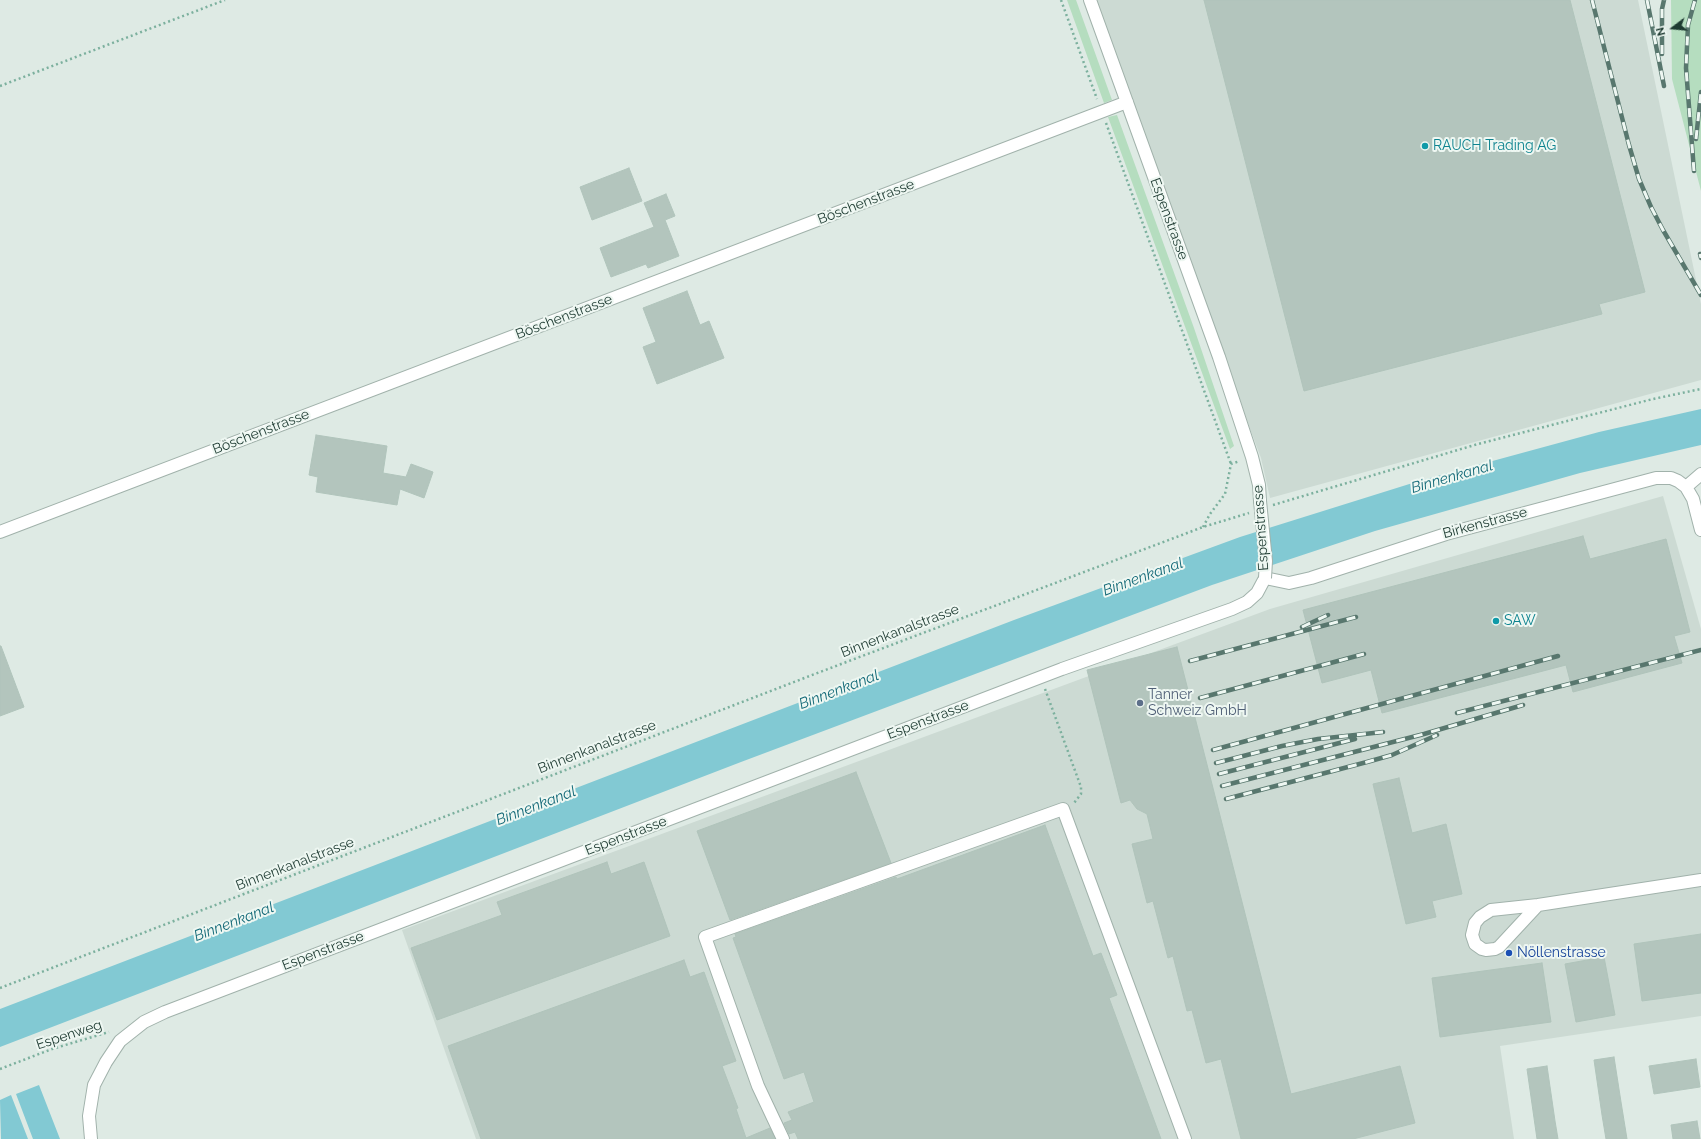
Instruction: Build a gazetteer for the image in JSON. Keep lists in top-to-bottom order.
{
  "streets": {
    "street": ["Böschenstrasse", "Espenstrasse", "Birkenstrasse"],
    "path": ["Binnenkanalstrasse", "Espenweg"]
  },
  "crossings": [
    ["Böschenstrasse", "Espenstrasse"],
    ["Espenstrasse", "Birkenstrasse"]
  ],
  "water": ["Binnenkanal"],
  "places": [
    "RAUCH Trading AG",
    "SAW",
    "Tanner Schweiz GmbH",
    "Nöllenstrasse"
  ],
  "north": "left"
}
